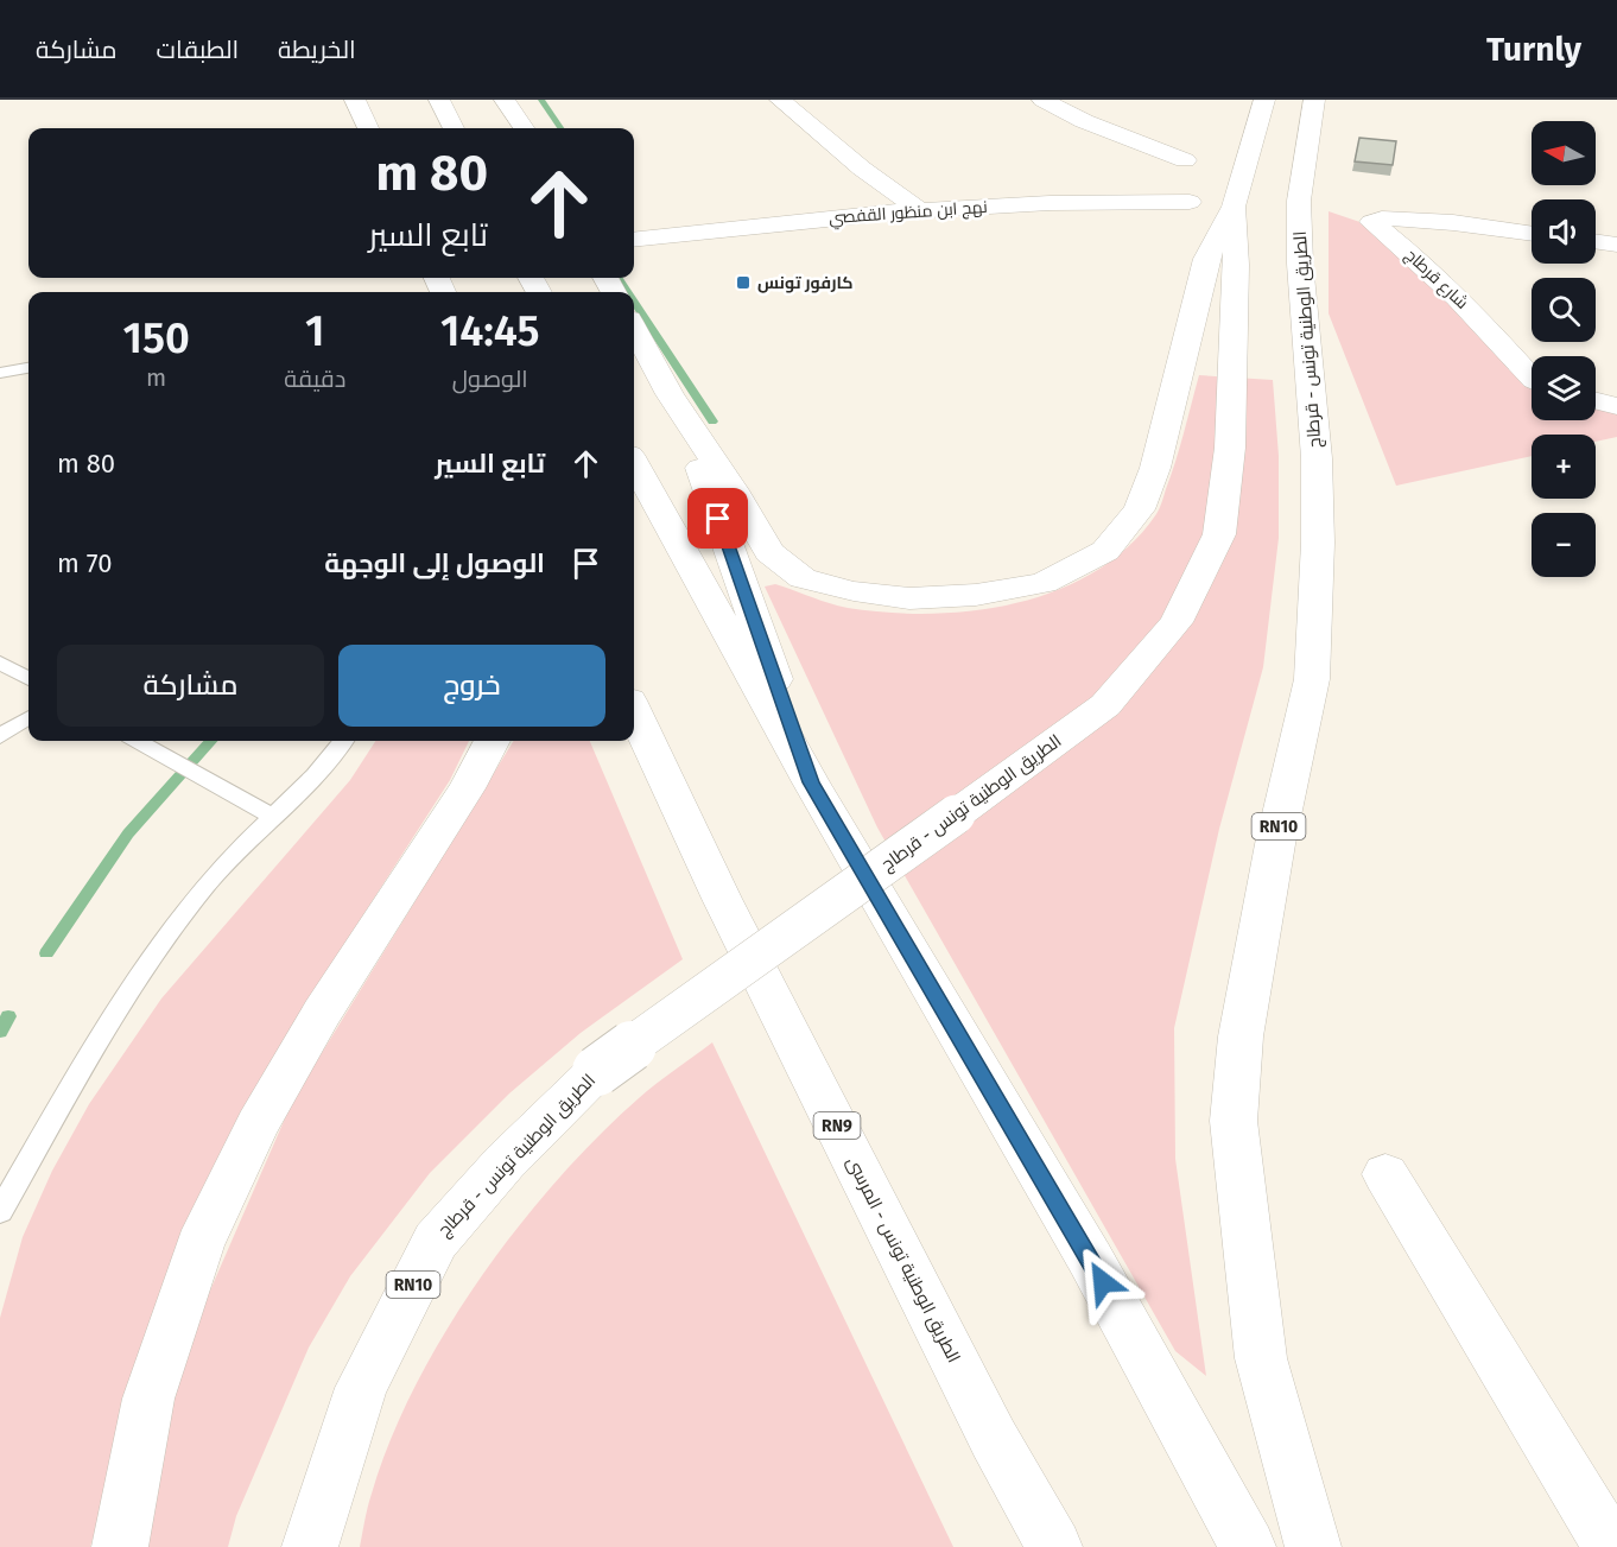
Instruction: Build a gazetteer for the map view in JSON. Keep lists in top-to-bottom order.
{
  "streets": {
    "main road": [
      "نهج ابن منظور القفصي",
      "شارع قرطاج",
      "الطريق الوطنية تونس - قرطاج",
      "RN10",
      "RN9",
      "الطريق الوطنية تونس - المرسى"
    ]
  },
  "places": {
    "transit": ["كارفور تونس"]
  },
  "north": "left",
  "page": {
    "header": "Turnly",
    "nav": ["الخريطة", "الطبقات", "مشاركة"],
    "map_buttons": ["+", "−"],
    "turn": ["80 m", "تابع السير"],
    "eta": [
      "14:45",
      "الوصول",
      "1",
      "دقيقة",
      "150",
      "m"
    ],
    "list": [
      {
        "name": "تابع السير",
        "value": "80 m"
      },
      {
        "name": "الوصول إلى الوجهة",
        "value": "70 m"
      }
    ],
    "buttons": ["خروج", "مشاركة"]
  }
}
